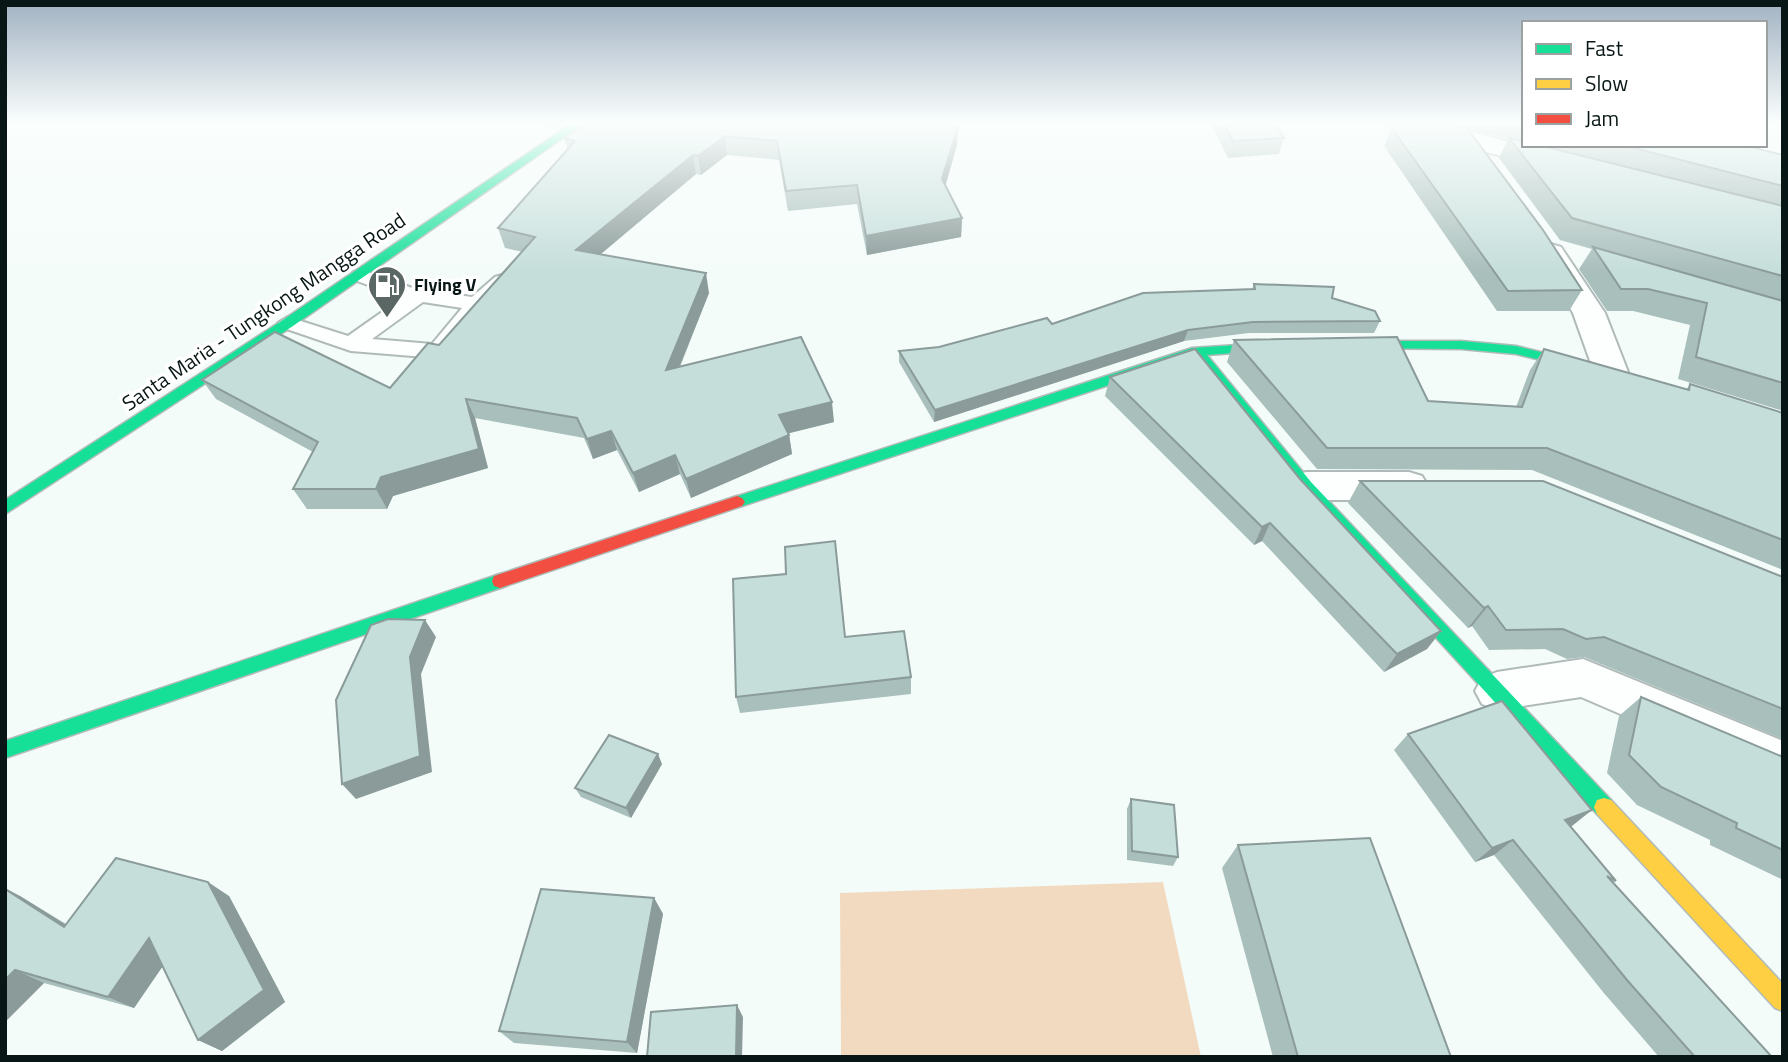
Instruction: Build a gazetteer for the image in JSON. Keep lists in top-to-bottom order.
{
  "streets": {
    "street": ["Santa Maria - Tungkong Mangga Road"]
  },
  "places": {
    "fuel station": ["Flying V"]
  },
  "legend": ["Fast", "Slow", "Jam"]
}
